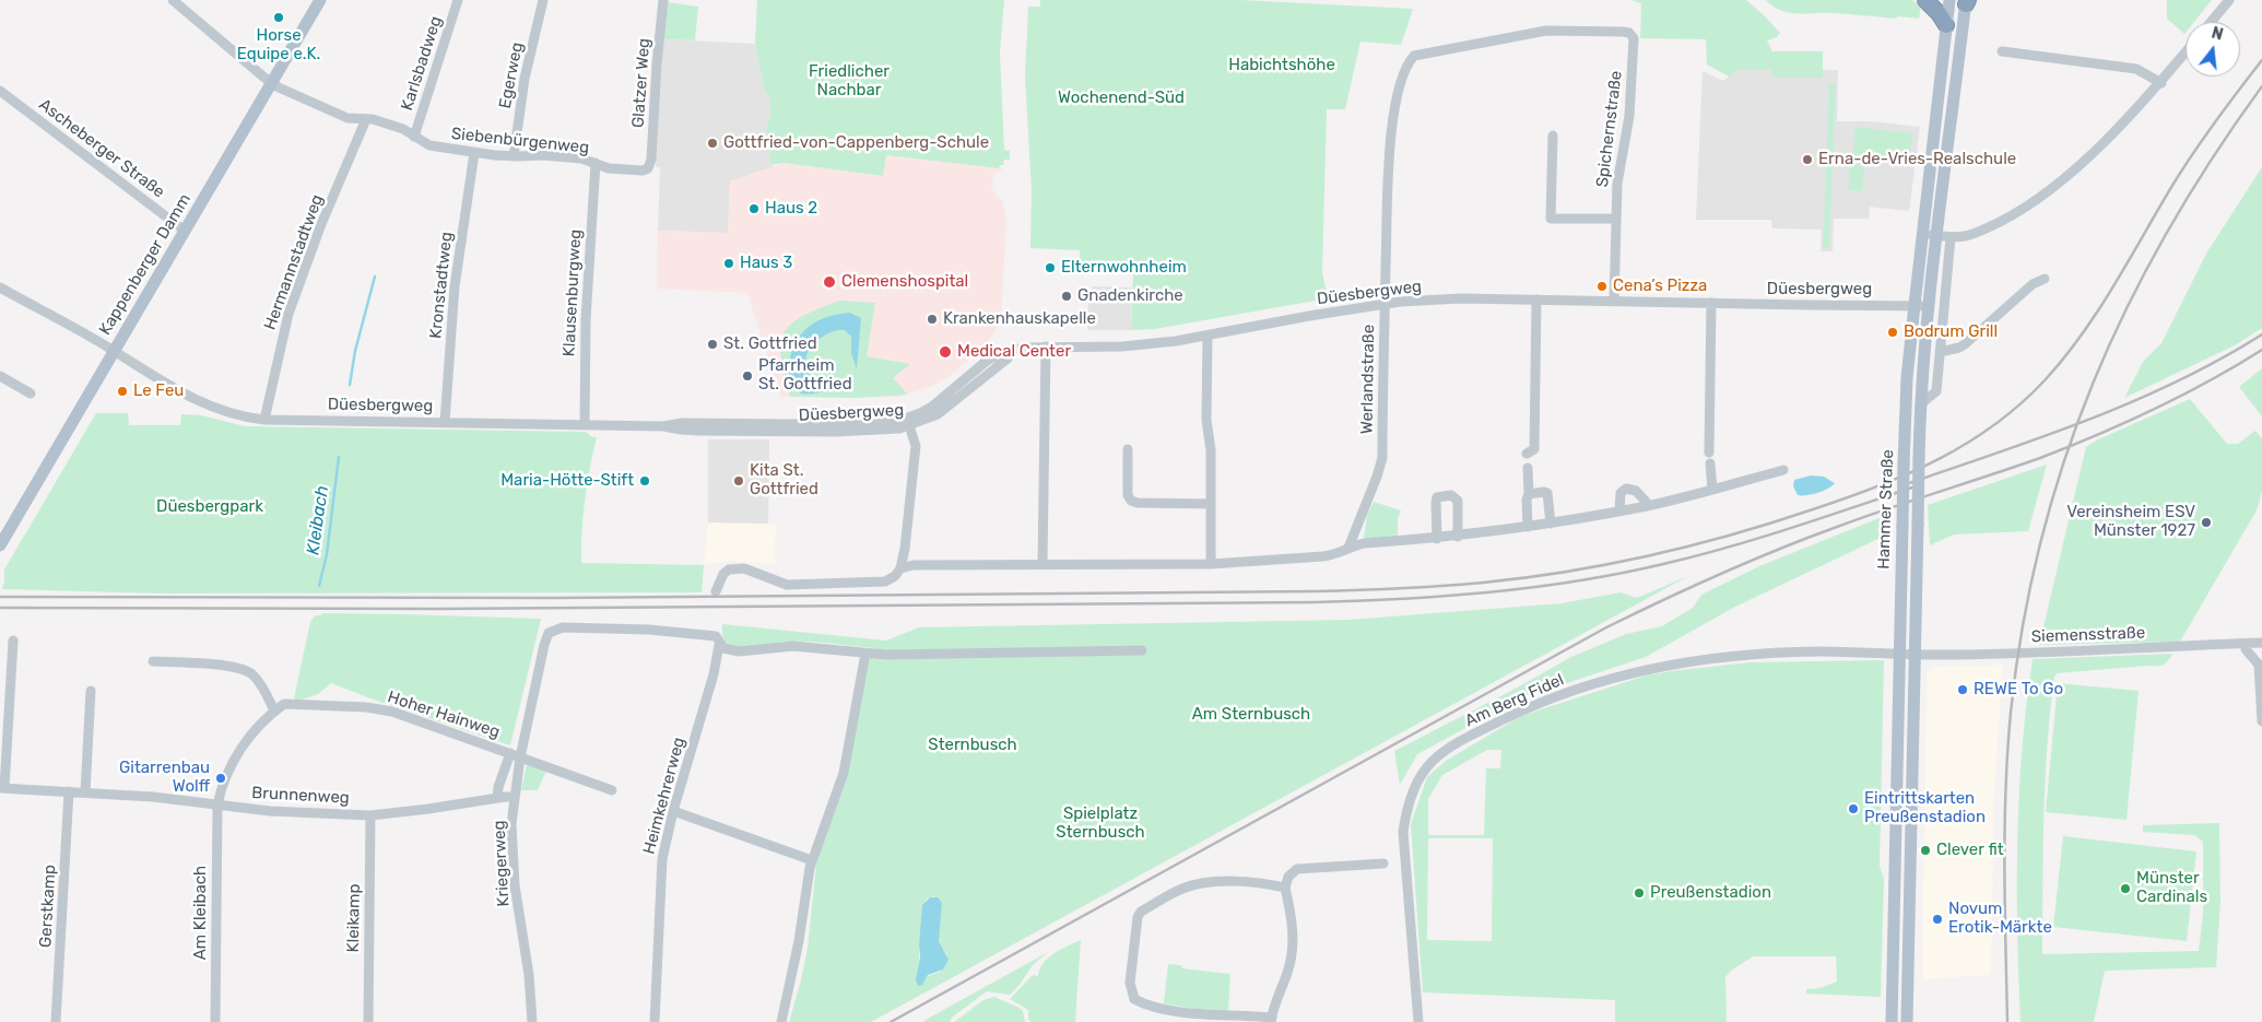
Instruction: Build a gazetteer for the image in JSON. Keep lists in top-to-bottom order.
{
  "streets": {
    "main road": ["Kappenberger Damm", "Hammer Straße"],
    "street": [
      "Karlsbadweg",
      "Egerweg",
      "Glatzer Weg",
      "Spichernstraße",
      "Siebenbürgenweg",
      "Ascheberger Straße",
      "Hermannstadtweg",
      "Kronstadtweg",
      "Düesbergweg",
      "Klausenburgweg",
      "Werlandstraße",
      "Siemensstraße",
      "Am Berg Fidel",
      "Hoher Hainweg",
      "Brunnenweg",
      "Heimkehrerweg",
      "Kriegerweg",
      "Gerstkamp",
      "Am Kleibach",
      "Kleikamp"
    ]
  },
  "crossings": [
    ["Karlsbadweg", "Siebenbürgenweg"],
    ["Egerweg", "Siebenbürgenweg"],
    ["Glatzer Weg", "Siebenbürgenweg"],
    ["Spichernstraße", "Düesbergweg"],
    ["Spichernstraße", "Werlandstraße"],
    ["Siebenbürgenweg", "Hermannstadtweg"],
    ["Siebenbürgenweg", "Kappenberger Damm"],
    ["Siebenbürgenweg", "Kronstadtweg"],
    ["Siebenbürgenweg", "Klausenburgweg"],
    ["Ascheberger Straße", "Kappenberger Damm"],
    ["Hermannstadtweg", "Düesbergweg"],
    ["Kappenberger Damm", "Düesbergweg"],
    ["Kronstadtweg", "Düesbergweg"],
    ["Düesbergweg", "Klausenburgweg"],
    ["Düesbergweg", "Werlandstraße"],
    ["Düesbergweg", "Hammer Straße"],
    ["Hammer Straße", "Siemensstraße"],
    ["Hammer Straße", "Am Berg Fidel"],
    ["Siemensstraße", "Am Berg Fidel"],
    ["Hoher Hainweg", "Brunnenweg"],
    ["Hoher Hainweg", "Kriegerweg"],
    ["Hoher Hainweg", "Am Kleibach"],
    ["Brunnenweg", "Kriegerweg"],
    ["Brunnenweg", "Gerstkamp"],
    ["Brunnenweg", "Am Kleibach"],
    ["Brunnenweg", "Kleikamp"],
    ["Heimkehrerweg", "Kriegerweg"]
  ],
  "water": ["Kleibach"],
  "parks": [
    "Habichtshöhe",
    "Friedlicher Nachbar",
    "Wochenend-Süd",
    "Düesbergpark",
    "Am Sternbusch",
    "Sternbusch",
    "Spielplatz Sternbusch"
  ],
  "places": [
    "Horse Equipe e.K.",
    "Gottfried-von-Cappenberg-Schule",
    "Erna-de-Vries-Realschule",
    "Haus 2",
    "Haus 3",
    "Elternwohnheim",
    "Clemenshospital",
    "Cena’s Pizza",
    "Gnadenkirche",
    "Krankenhauskapelle",
    "Bodrum Grill",
    "St. Gottfried",
    "Medical Center",
    "Pfarrheim St. Gottfried",
    "Le Feu",
    "Maria-Hötte-Stift",
    "Kita St. Gottfried",
    "Vereinsheim ESV Münster 1927",
    "REWE To Go",
    "Gitarrenbau Wolff",
    "Eintrittskarten Preußenstadion",
    "Clever fit",
    "Münster Cardinals",
    "Preußenstadion",
    "Novum Erotik-Märkte"
  ],
  "north": "top"
}
